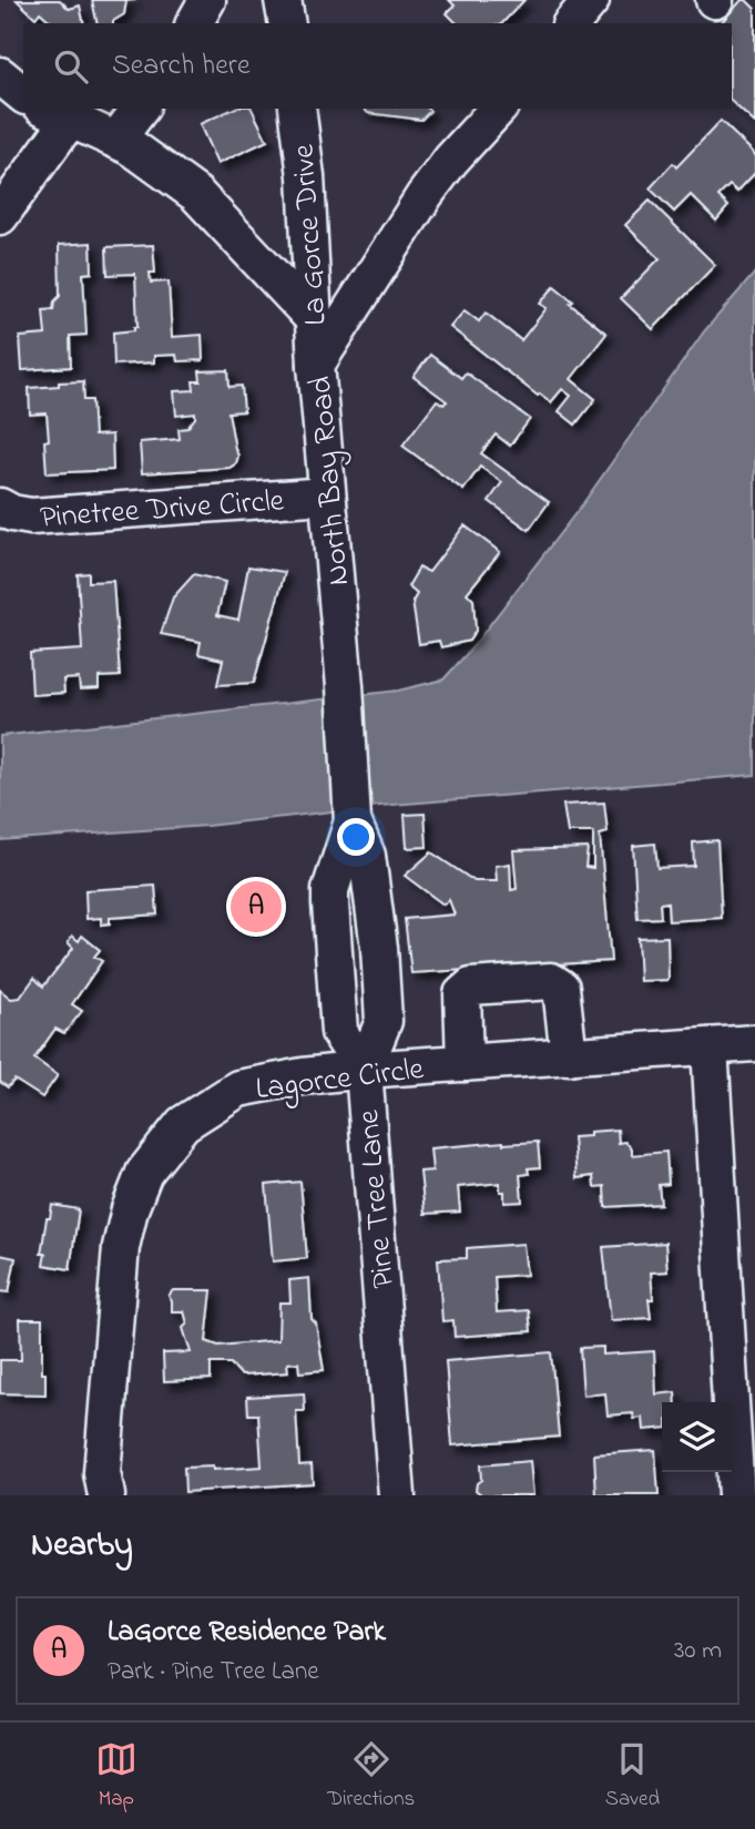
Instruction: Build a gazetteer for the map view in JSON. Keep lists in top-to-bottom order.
{
  "streets": {
    "street": [
      "La Gorce Drive",
      "North Bay Road",
      "Pinetree Drive Circle",
      "Lagorce Circle",
      "Pine Tree Lane"
    ]
  },
  "crossings": [
    ["La Gorce Drive", "North Bay Road"],
    ["North Bay Road", "Pinetree Drive Circle"],
    ["North Bay Road", "Pine Tree Lane"],
    ["Lagorce Circle", "Pine Tree Lane"]
  ],
  "page": {
    "search": "Search here",
    "pins": "A",
    "heading": "Nearby",
    "list": [
      {
        "mark": "A",
        "name": "LaGorce Residence Park",
        "note": "Park · Pine Tree Lane",
        "value": "30 m"
      }
    ],
    "nav": ["Map", "Directions", "Saved"]
  }
}
